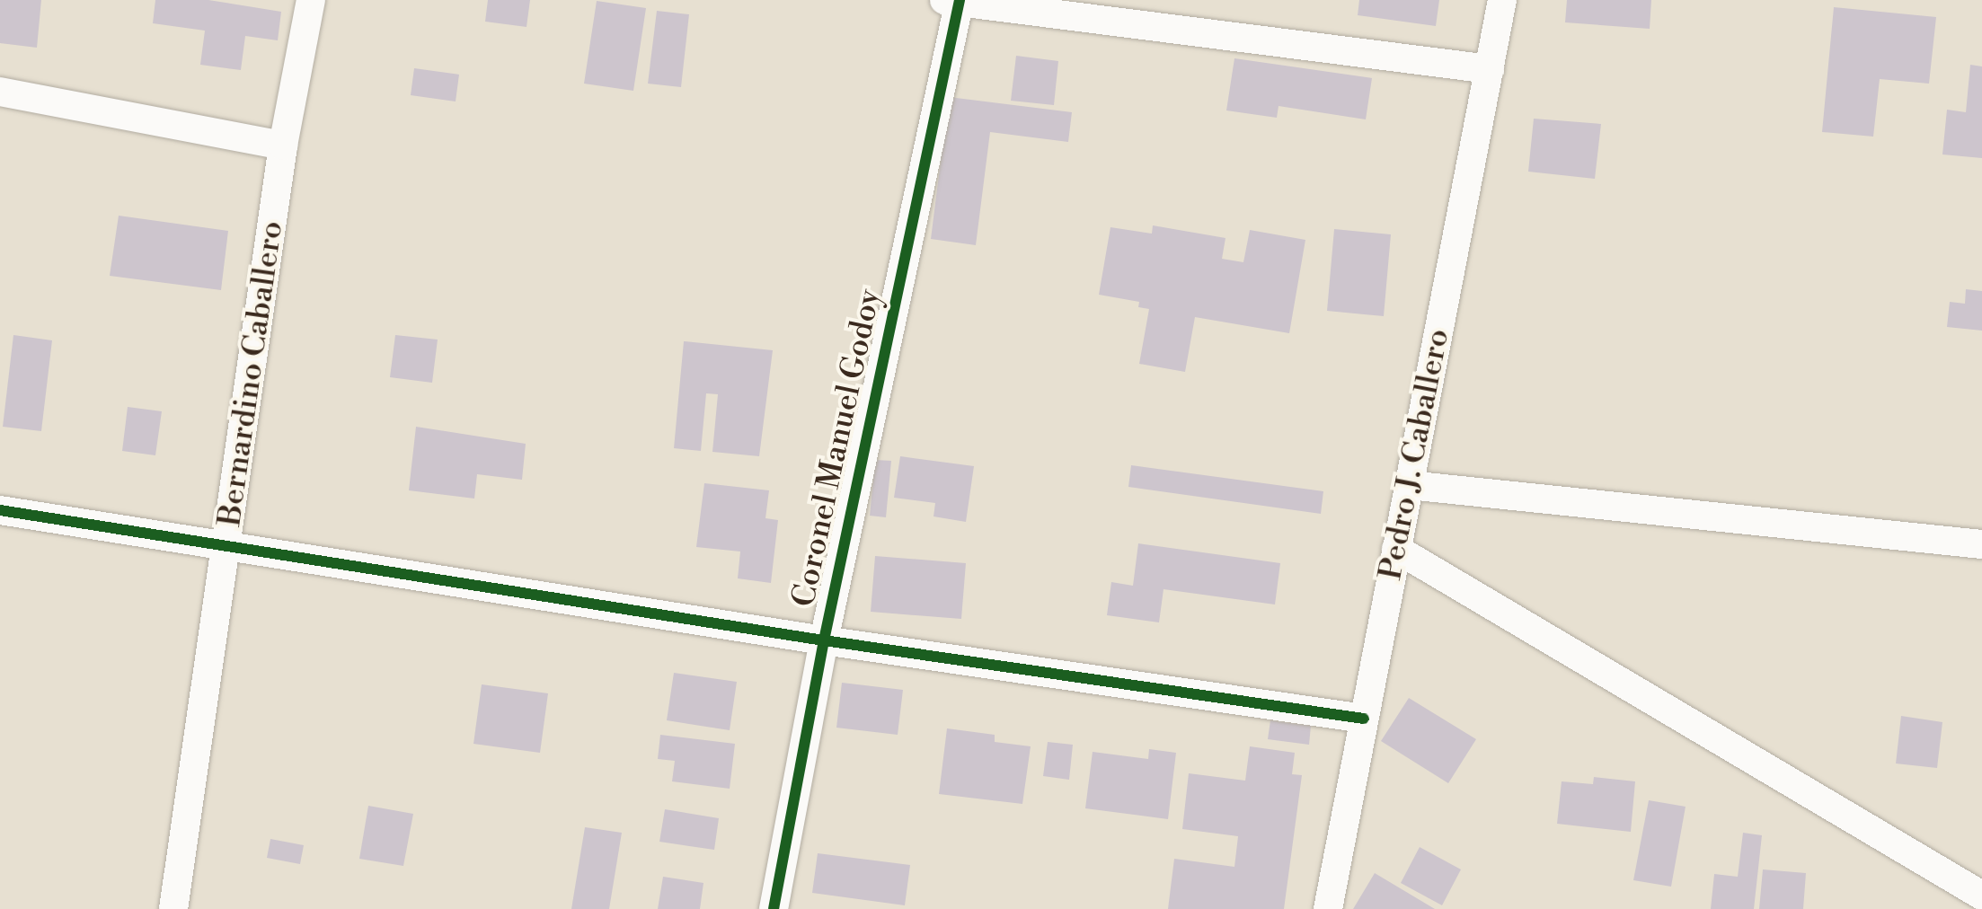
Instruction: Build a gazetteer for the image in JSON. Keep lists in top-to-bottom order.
{
  "streets": {
    "street": ["Bernardino Caballero", "Coronel Manuel Godoy", "Pedro J. Caballero"]
  }
}
